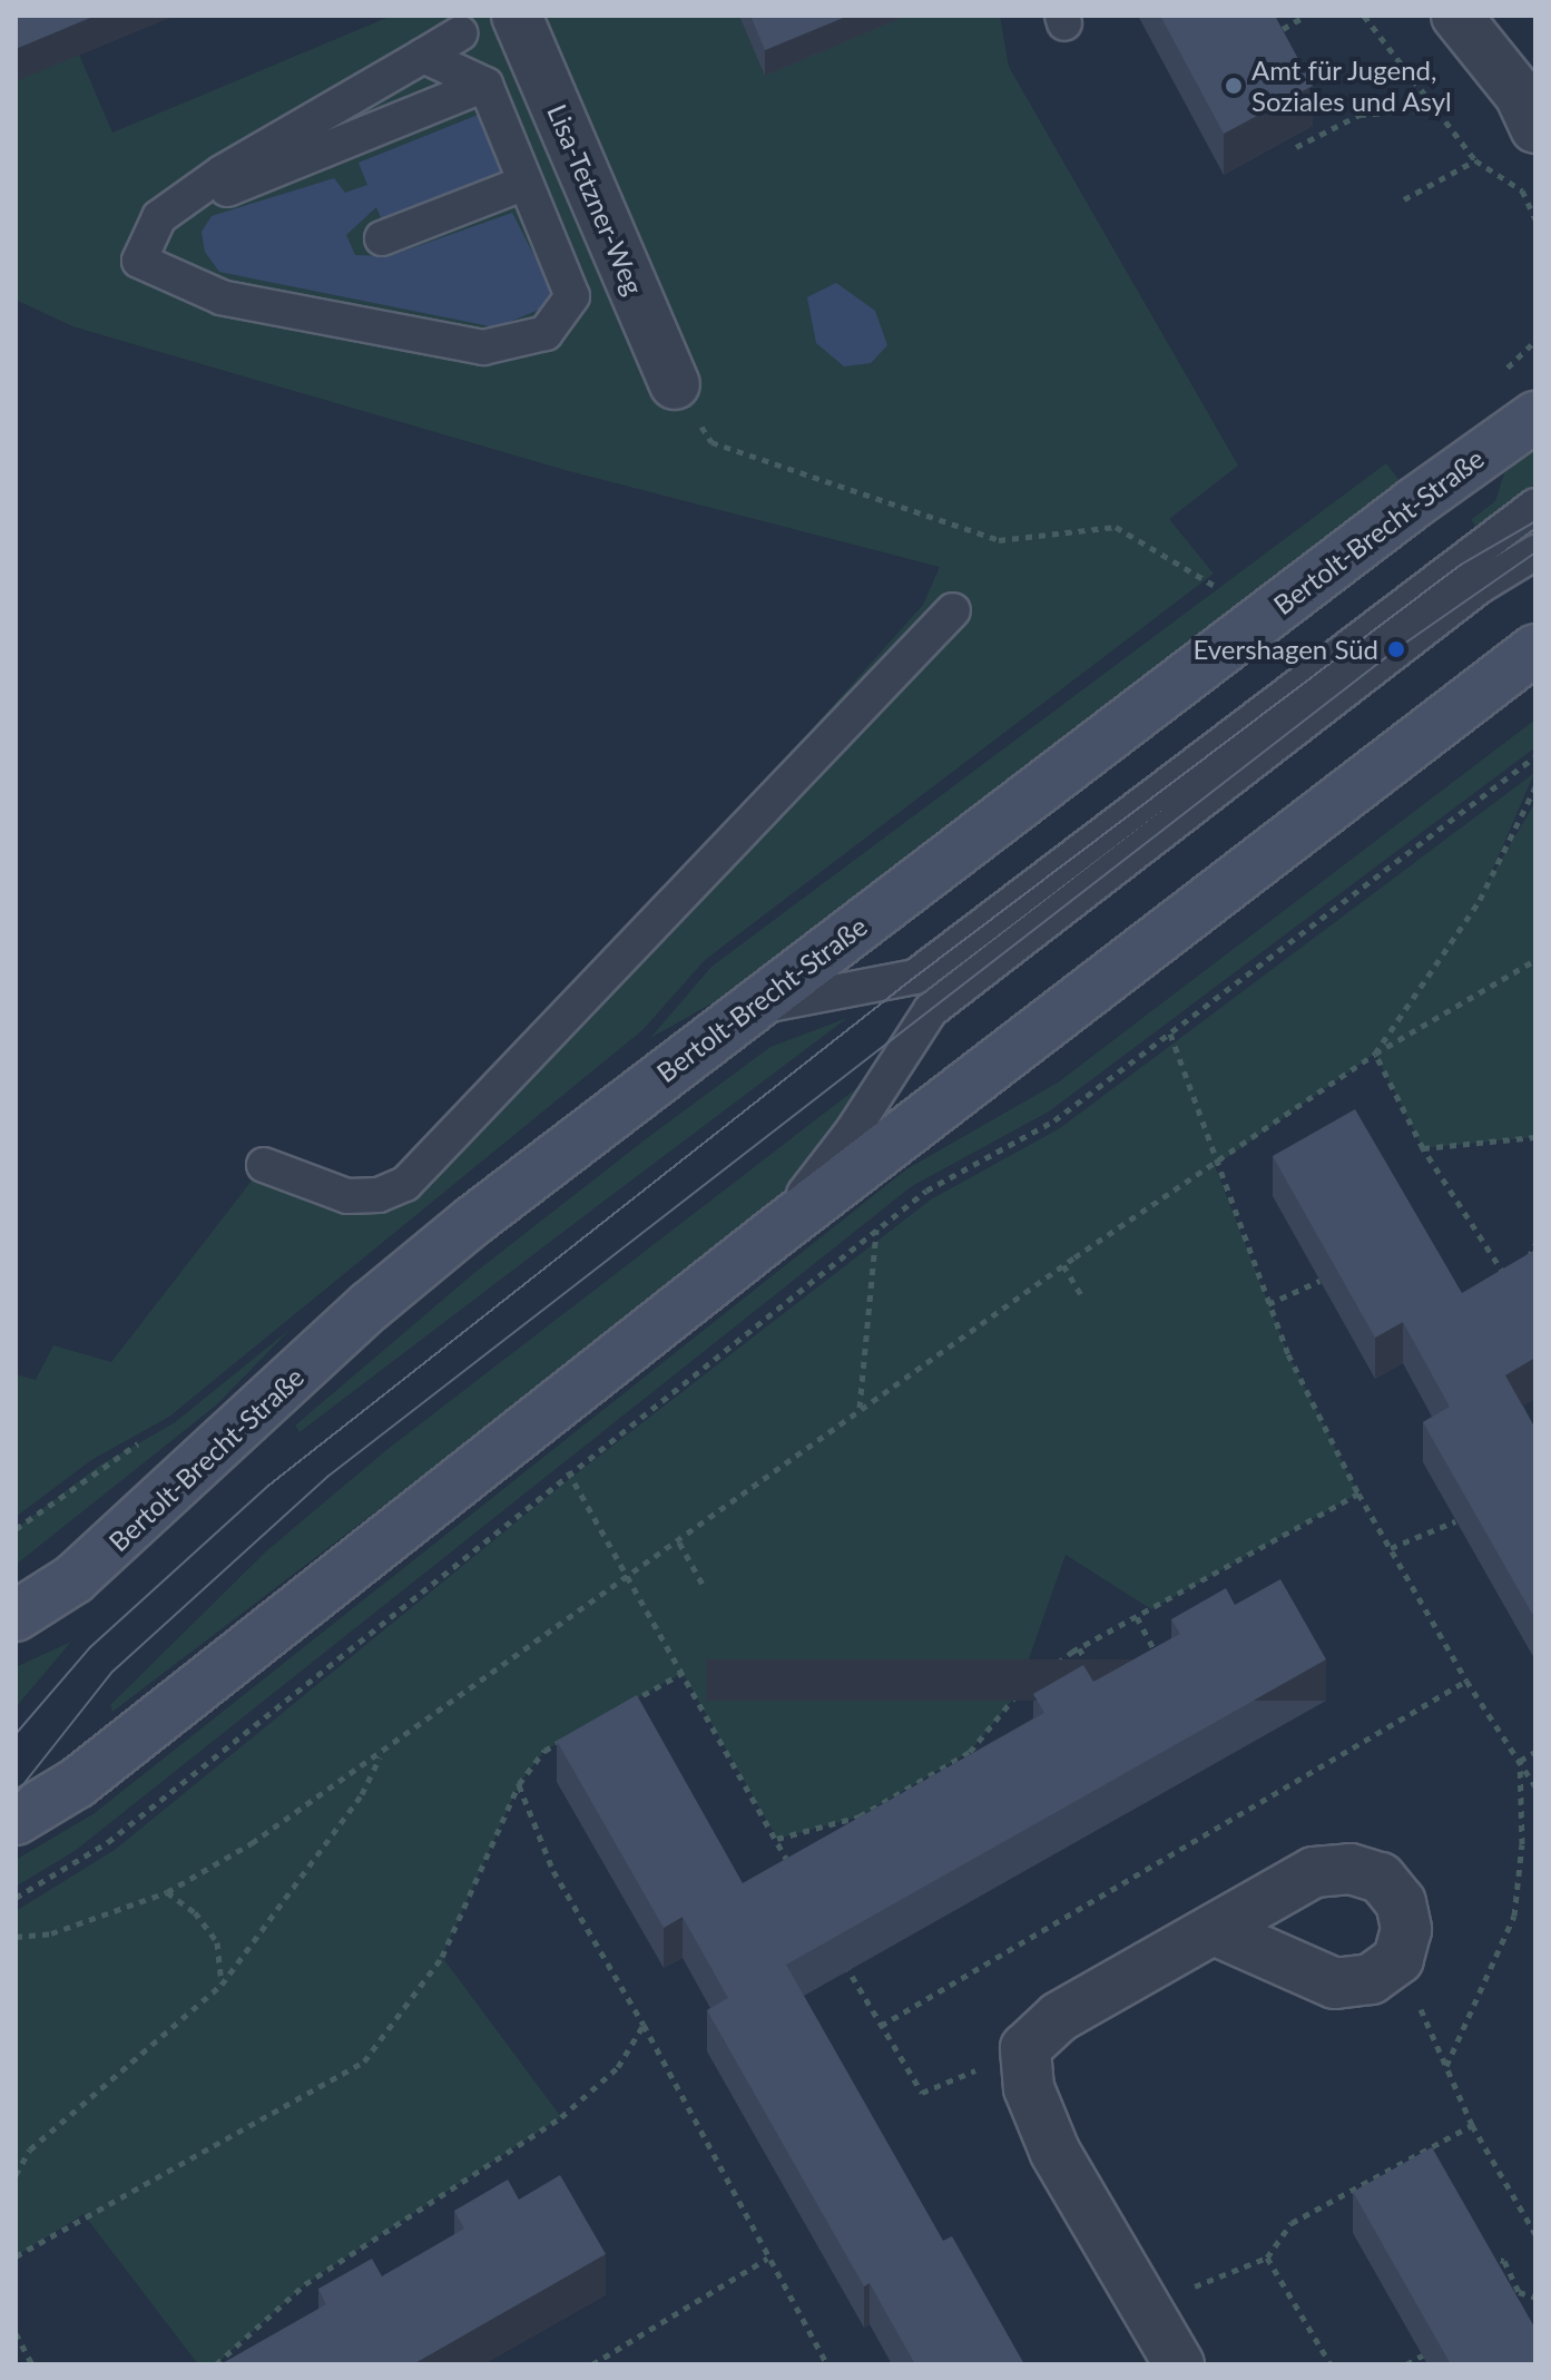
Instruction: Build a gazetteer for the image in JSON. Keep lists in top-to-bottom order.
{
  "streets": {
    "main road": ["Bertolt-Brecht-Straße"],
    "street": ["Lisa-Tetzner-Weg"]
  },
  "places": ["Amt für Jugend, Soziales und Asyl", "Evershagen Süd"]
}
